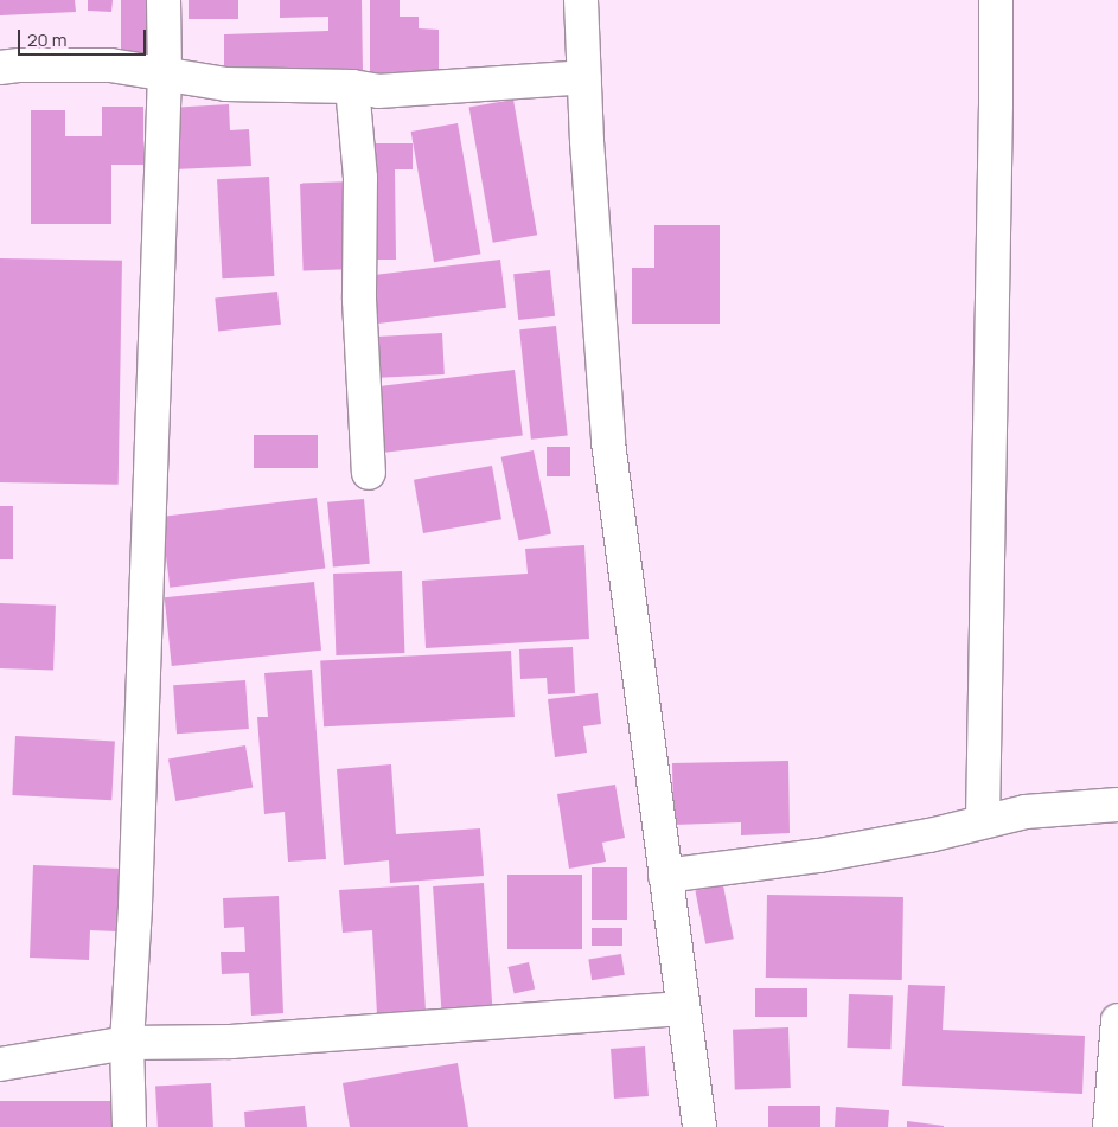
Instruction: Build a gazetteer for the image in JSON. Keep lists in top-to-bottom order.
{
  "scale_bar": "20 m"
}
